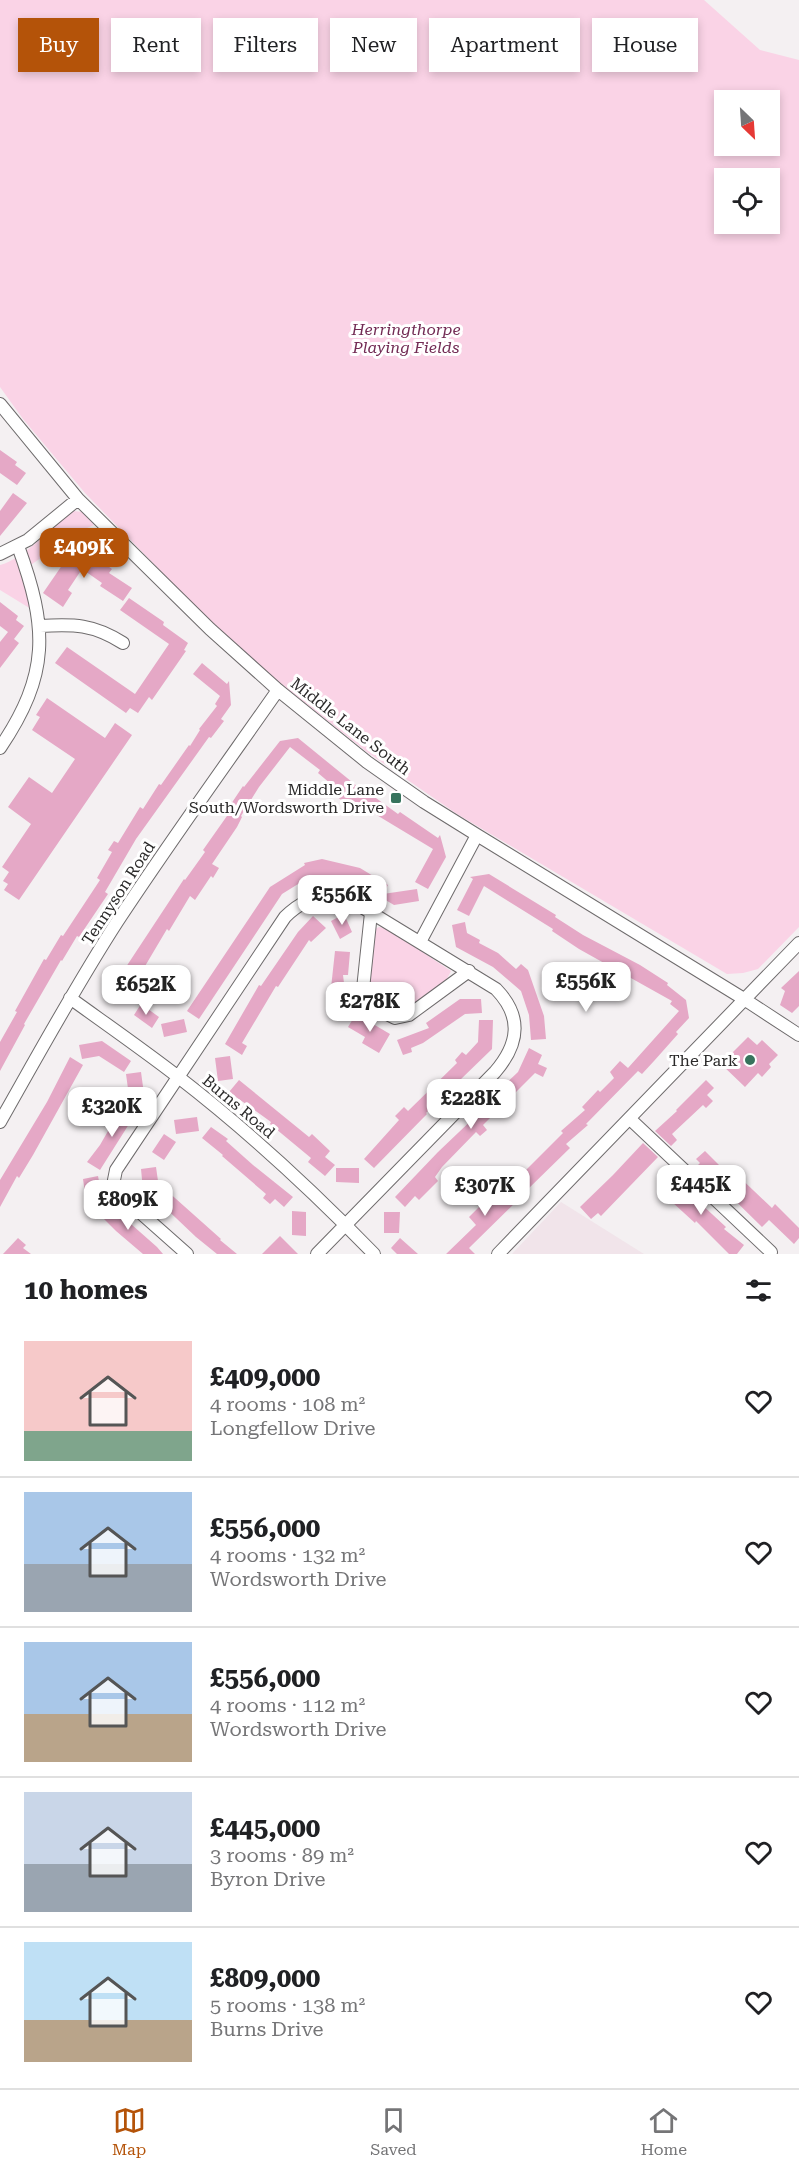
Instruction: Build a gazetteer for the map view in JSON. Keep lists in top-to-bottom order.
{
  "streets": {
    "street": ["Middle Lane South", "Tennyson Road", "Burns Road"]
  },
  "crossings": [
    ["Middle Lane South", "Tennyson Road"],
    ["Tennyson Road", "Burns Road"]
  ],
  "parks": ["Herringthorpe Playing Fields"],
  "places": {
    "transit": ["Middle Lane South/Wordsworth Drive"],
    "other": ["The Park"]
  },
  "north": "bottom right",
  "page": {
    "chip": [
      "Buy",
      "Rent",
      "Filters",
      "New",
      "Apartment",
      "House"
    ],
    "price": [
      "£409K",
      "£556K",
      "£556K",
      "£652K",
      "£278K",
      "£228K",
      "£320K",
      "£445K",
      "£307K",
      "£809K"
    ],
    "heading": "10 homes",
    "list": [
      {
        "name": "£409,000",
        "note": "4 rooms · 108 m² · Longfellow Drive"
      },
      {
        "name": "£556,000",
        "note": "4 rooms · 132 m² · Wordsworth Drive"
      },
      {
        "name": "£556,000",
        "note": "4 rooms · 112 m² · Wordsworth Drive"
      },
      {
        "name": "£445,000",
        "note": "3 rooms · 89 m² · Byron Drive"
      },
      {
        "name": "£809,000",
        "note": "5 rooms · 138 m² · Burns Drive"
      }
    ],
    "tabs": ["Map", "Saved", "Home"]
  }
}
